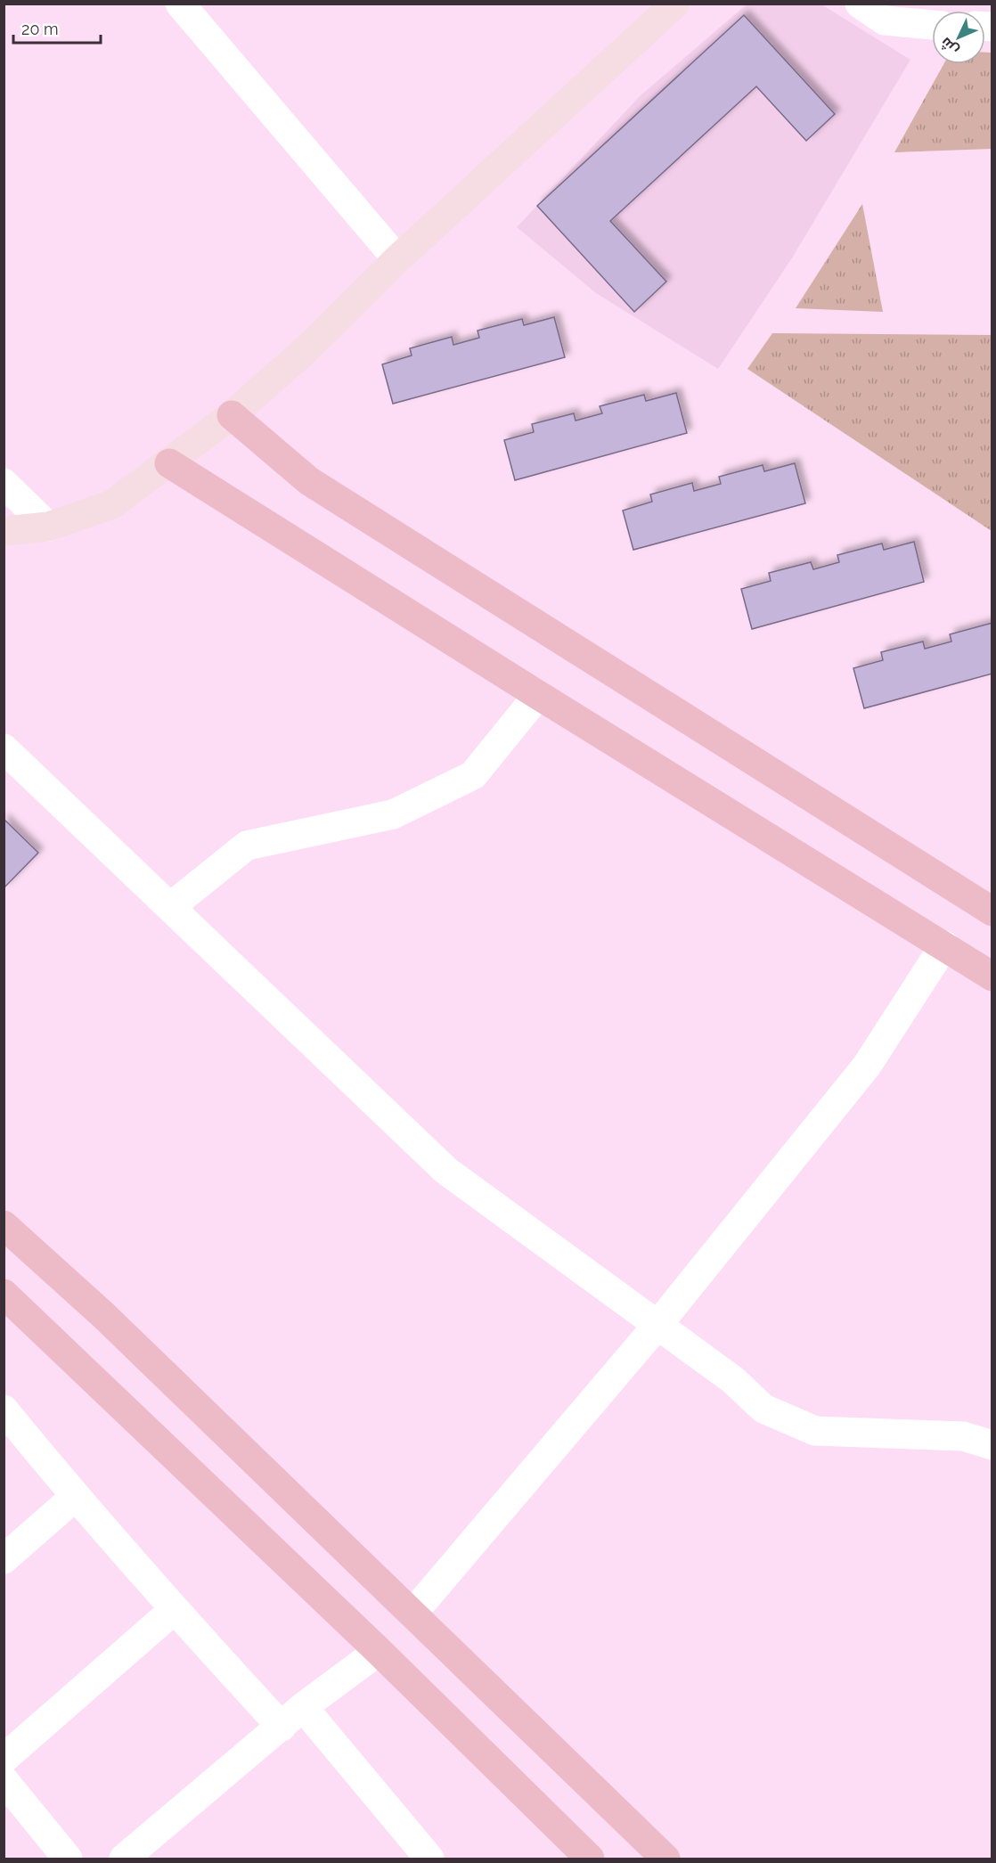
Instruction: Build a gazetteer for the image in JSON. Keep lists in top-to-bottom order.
{
  "scale_bar": "20 m",
  "north": "bottom left"
}
